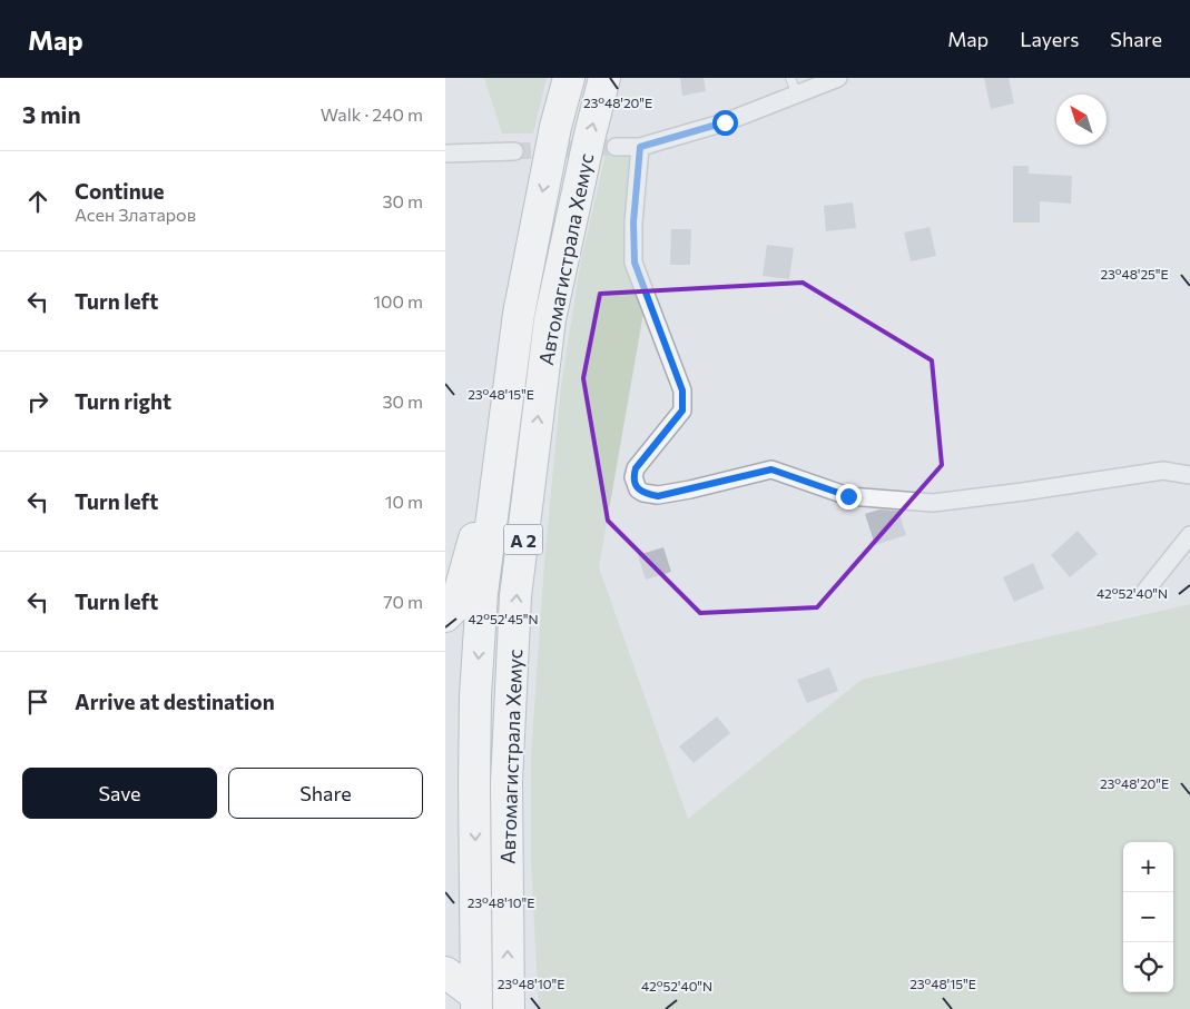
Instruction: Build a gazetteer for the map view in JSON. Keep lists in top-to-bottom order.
{
  "streets": {
    "highway": ["Автомагистрала Хемус", "A 2"]
  },
  "north": "top left",
  "page": {
    "header": "Map",
    "nav": ["Map", "Layers", "Share"],
    "heading": ["3 min", "Walk · 240 m"],
    "list": [
      ["Continue", "Асен Златаров", "30 m"],
      ["Turn left", "100 m"],
      ["Turn right", "30 m"],
      ["Turn left", "10 m"],
      ["Turn left", "70 m"],
      "Arrive at destination"
    ],
    "buttons": ["Save", "Share"],
    "map_buttons": ["+", "−"]
  },
  "coordinates": [
    "23°48'20\"E",
    "23°48'25\"E",
    "23°48'15\"E",
    "42°52'40\"N",
    "42°52'45\"N",
    "23°48'10\"E"
  ]
}
